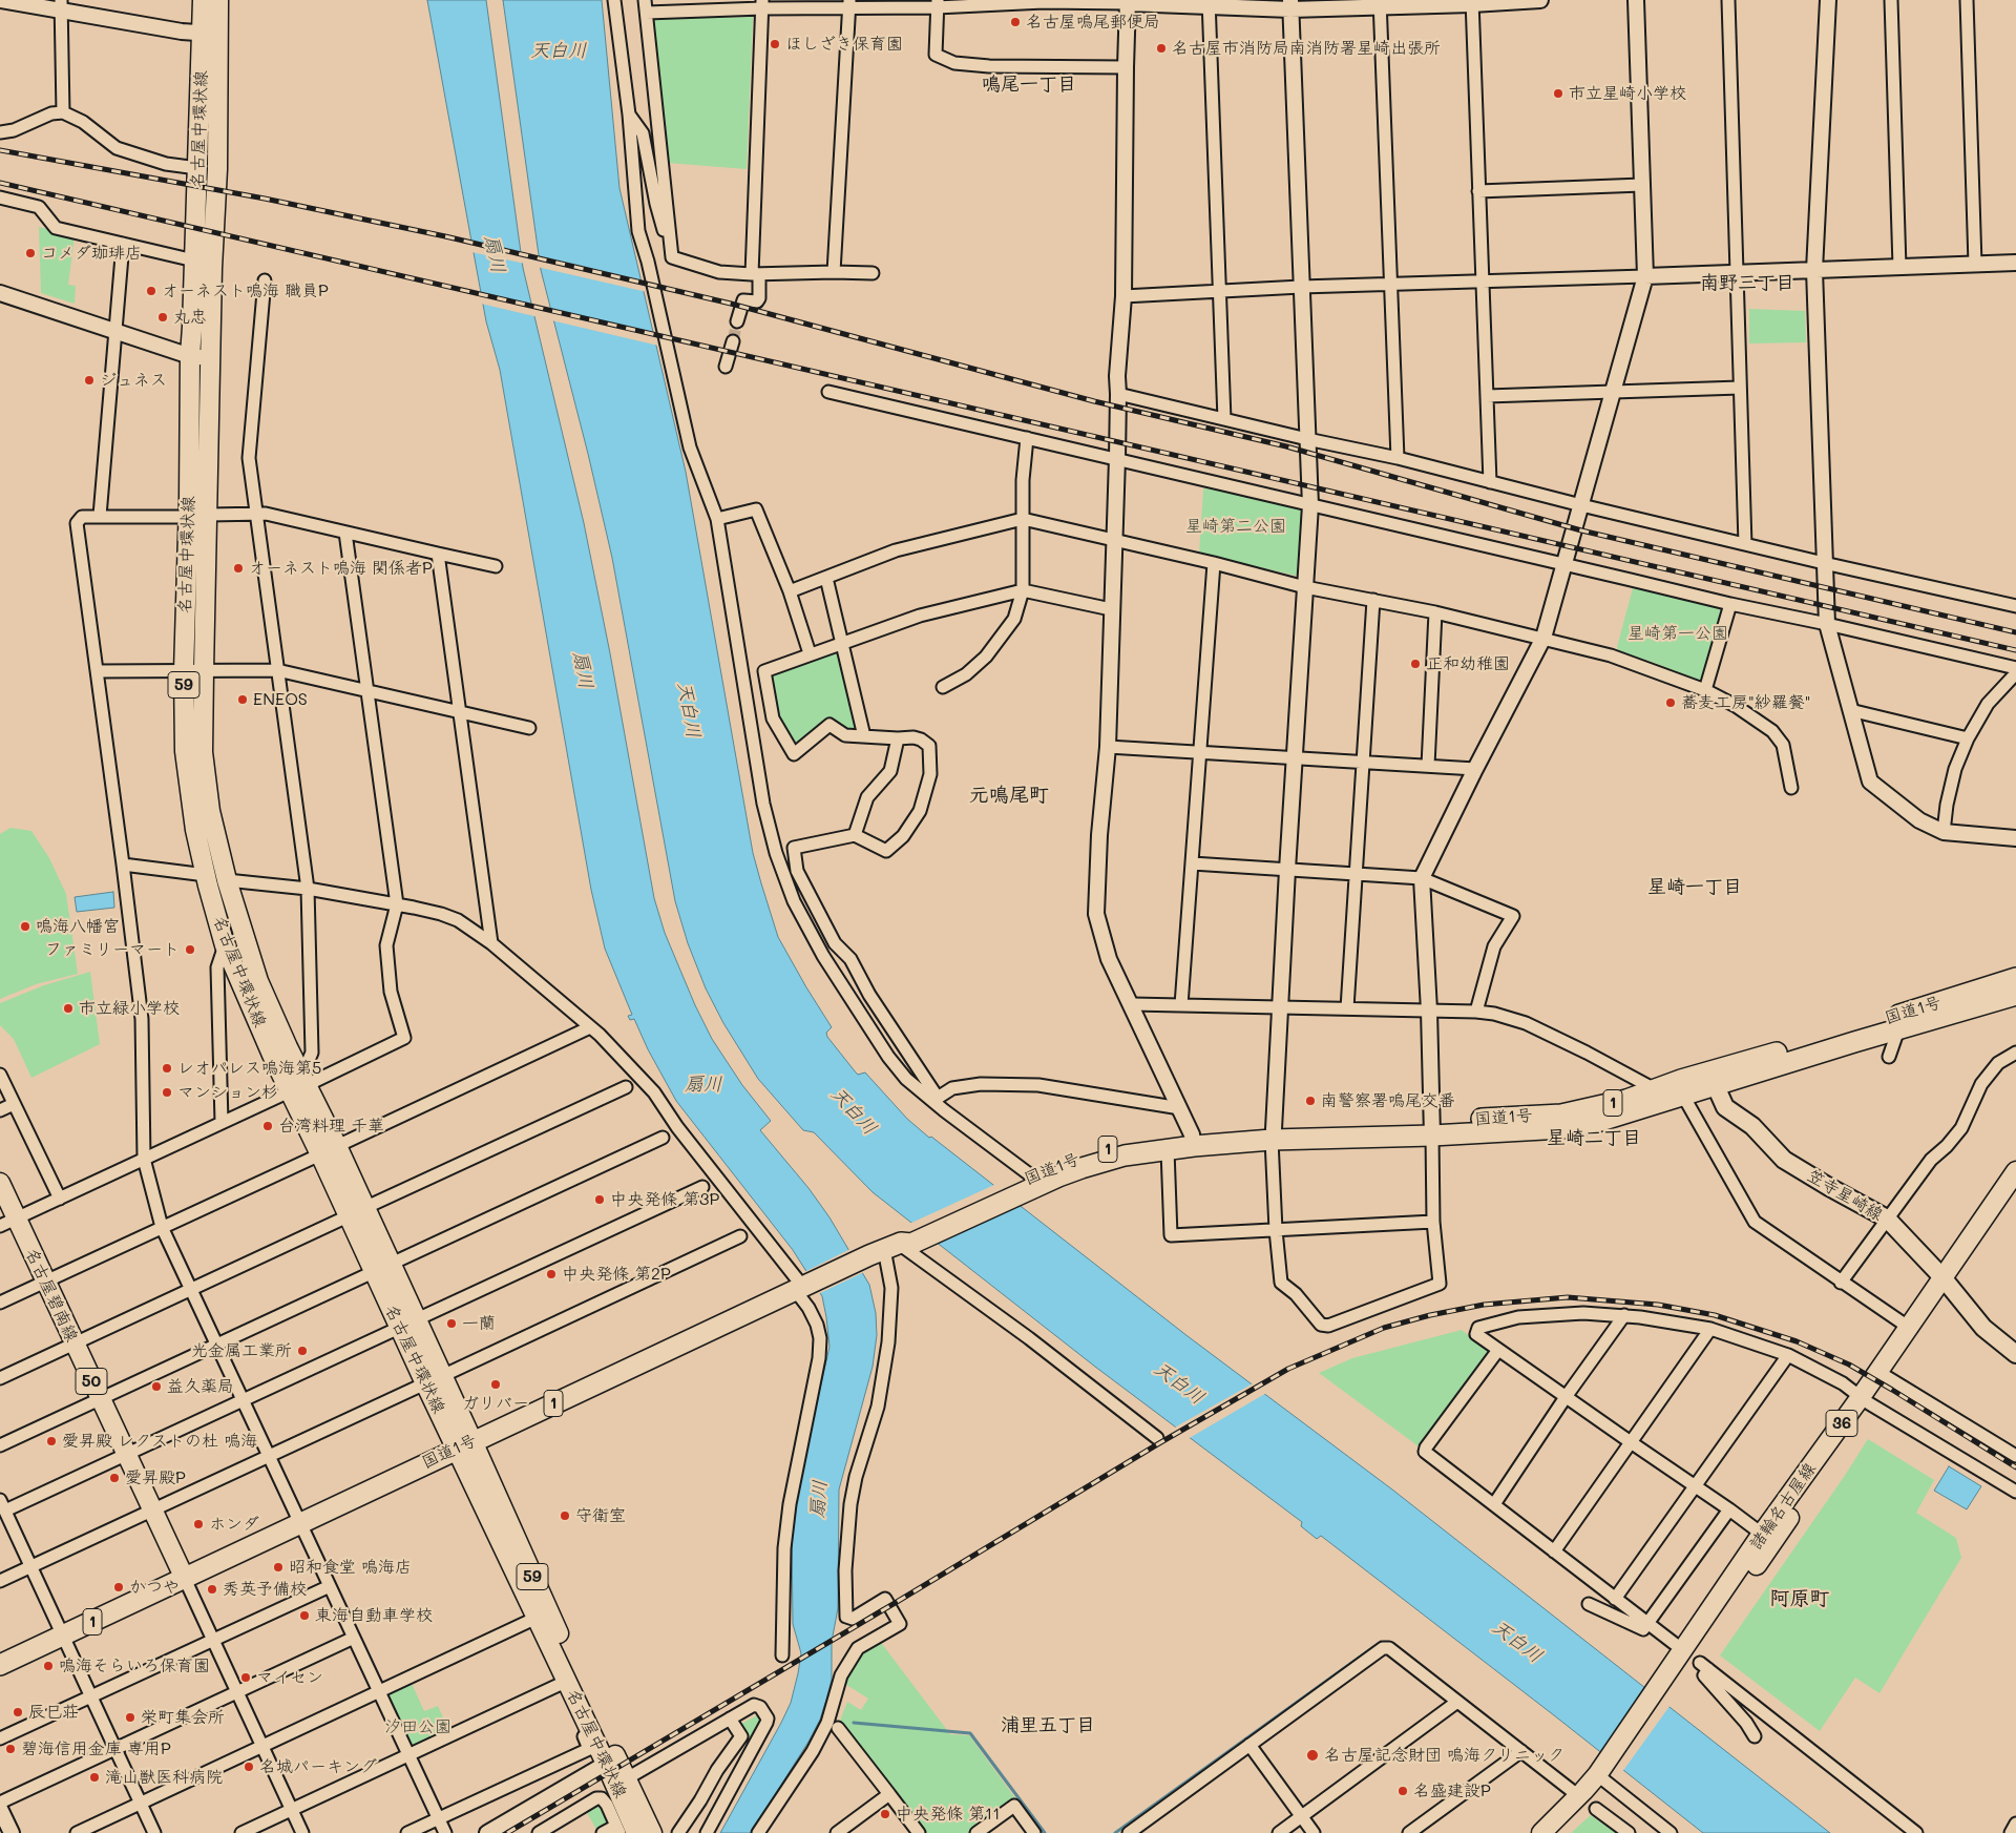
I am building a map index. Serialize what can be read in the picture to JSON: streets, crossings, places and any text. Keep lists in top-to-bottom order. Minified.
{"streets":{"highway":["国道1号","1"],"main road":["名古屋中環状線","59","笠寺星崎線","名古屋碧南線","50","36","諸輪名古屋線"]},"crossings":[["名古屋中環状線","国道1号"],["国道1号","笠寺星崎線"],["国道1号","名古屋碧南線"],["笠寺星崎線","諸輪名古屋線"]],"districts":["鳴尾一丁目","南野三丁目","元鳴尾町","星崎一丁目","星崎二丁目","阿原町","浦里五丁目"],"water":["天白川","扇川"],"parks":["星崎第二公園","星崎第一公園","汐田公園"],"places":["名古屋鳴尾郵便局","ほしざき保育園","名古屋市消防局南消防署星崎出張所","市立星崎小学校","コメダ珈琲店","オーネスト鳴海 職員P","丸忠","ジュネス","オーネスト鳴海 関係者P","正和幼稚園","ENEOS","蕎麦工房\"紗羅餐\"","鳴海八幡宮","ファミリーマート","市立緑小学校","レオパレス鳴海第5","マンション杉","南警察署鳴尾交番","台湾料理 千華","中央発條 第3P","中央発條 第2P","一蘭","光金属工業所","ガリバー","益久薬局","愛昇殿 レクストの杜 鳴海","愛昇殿P","守衛室","ホンダ","昭和食堂 鳴海店","かつや","秀英予備校","東海自動車学校","鳴海そらいろ保育園","マイセン","辰巳荘","栄町集会所","碧海信用金庫 専用P","名古屋記念財団 鳴海クリニック","名城パーキング","滝山獣医科病院","名盛建設P","中央発條 第11"]}
